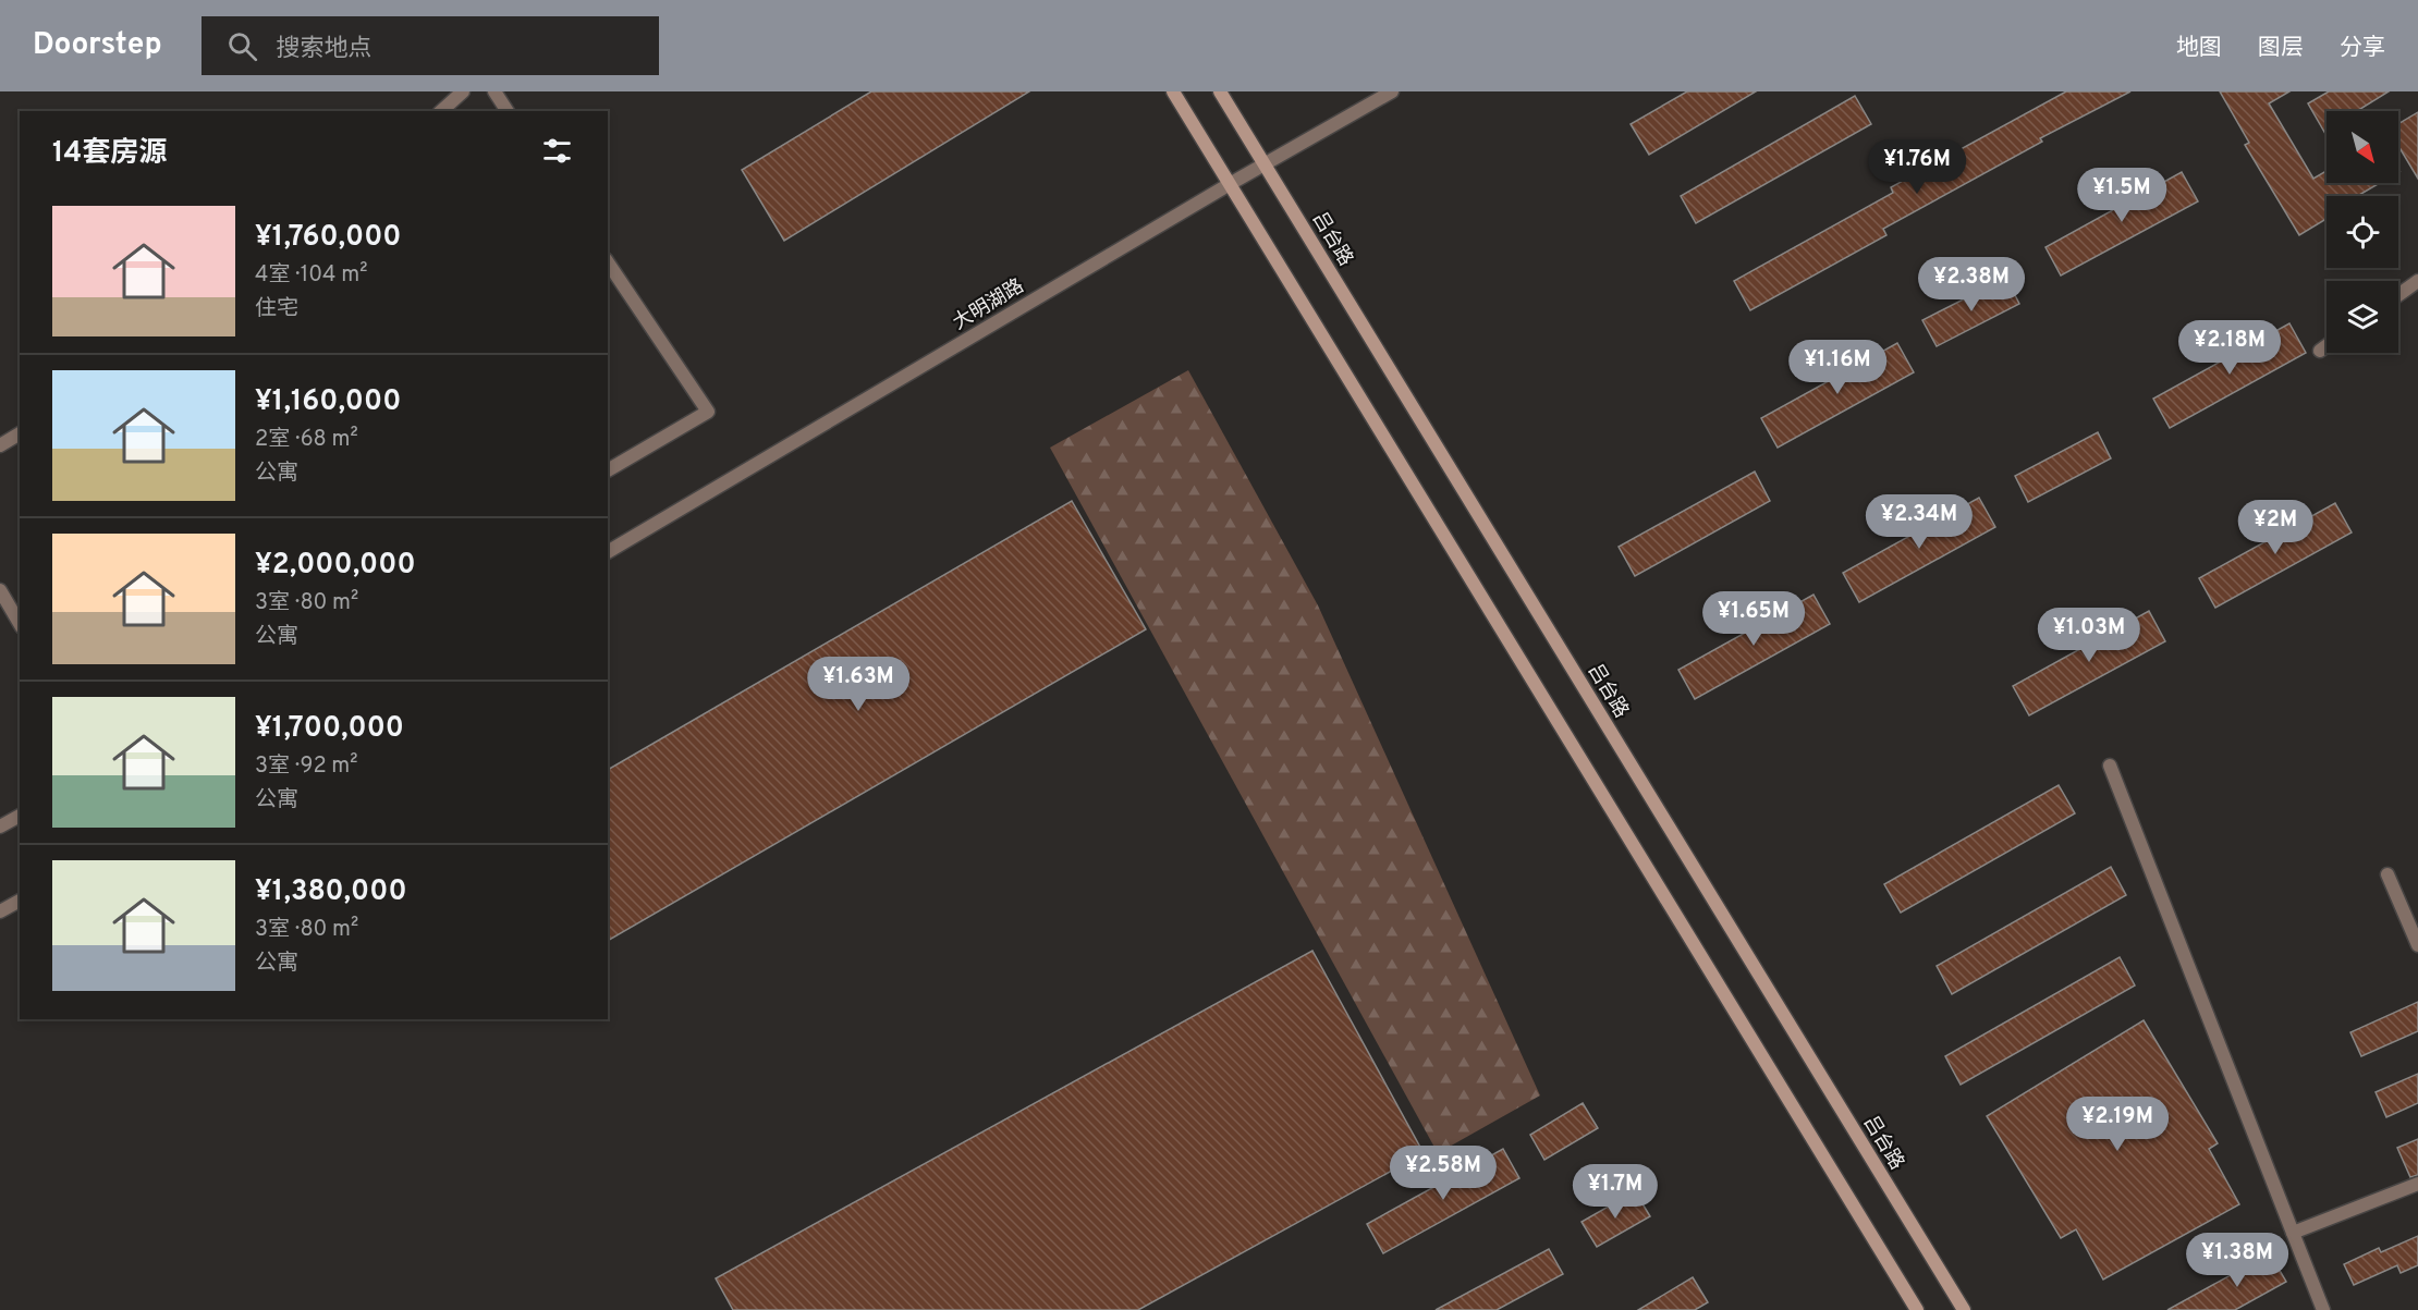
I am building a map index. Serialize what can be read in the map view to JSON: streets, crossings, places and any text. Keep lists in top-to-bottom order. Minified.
{"streets":{"main road":["吕台路"],"street":["大明湖路"]},"crossings":[["吕台路","大明湖路"]],"north":"bottom right","page":{"header":"Doorstep","search":"搜索地点","nav":["地图","图层","分享"],"heading":"14套房源","price":["¥1.76M","¥1.5M","¥2.38M","¥2.18M","¥1.16M","¥2.34M","¥2M","¥1.65M","¥1.03M","¥1.63M","¥2.19M","¥2.58M","¥1.7M","¥1.38M"],"list":[{"name":"¥1,760,000","note":"4室 · 104 m² · 住宅"},{"name":"¥1,160,000","note":"2室 · 68 m² · 公寓"},{"name":"¥2,000,000","note":"3室 · 80 m² · 公寓"},{"name":"¥1,700,000","note":"3室 · 92 m² · 公寓"},{"name":"¥1,380,000","note":"3室 · 80 m² · 公寓"}]}}
